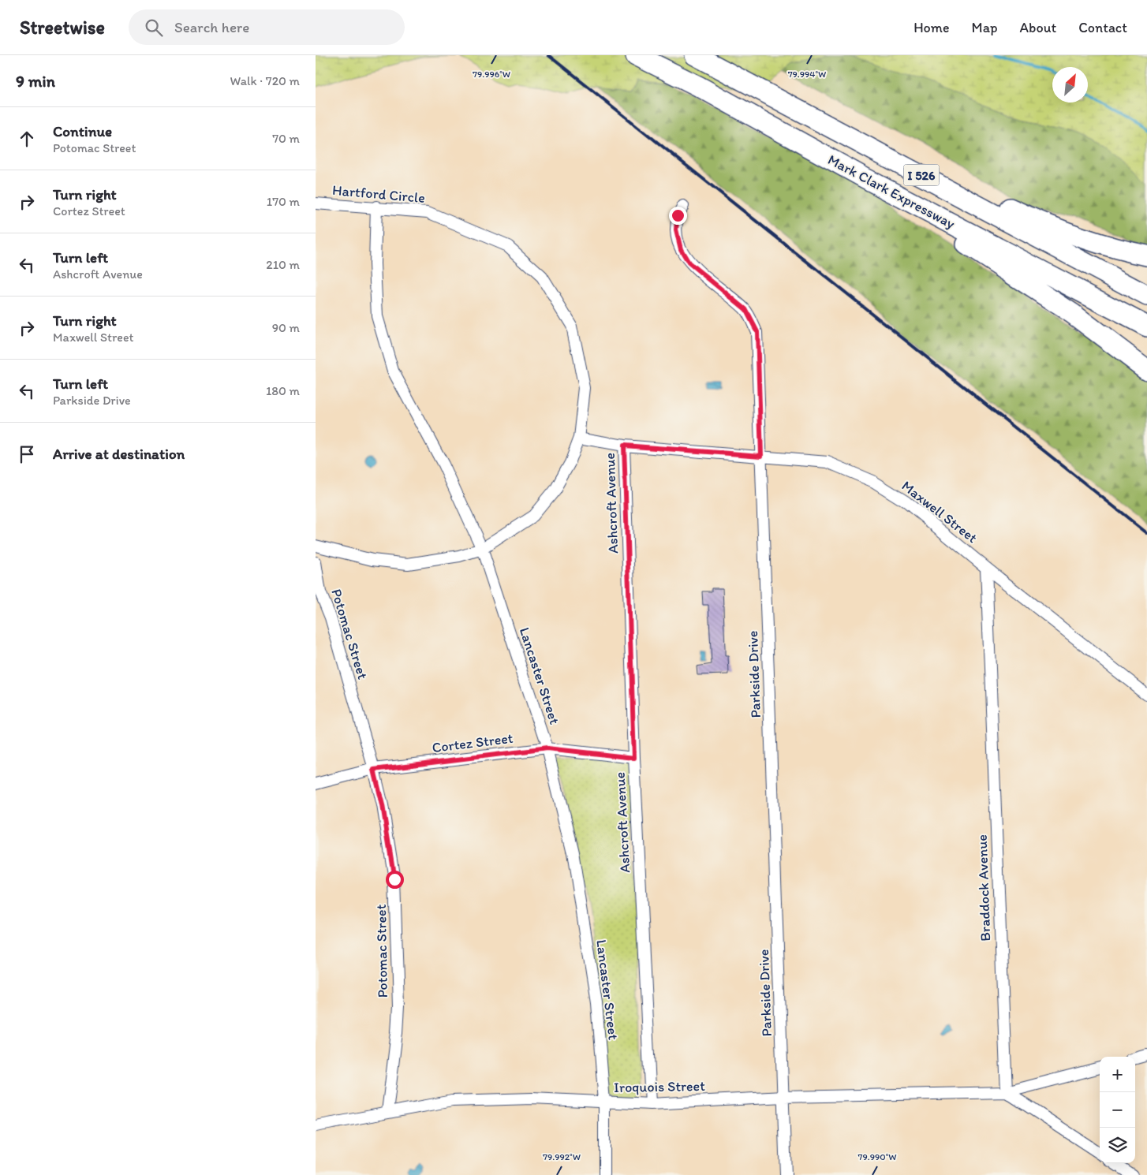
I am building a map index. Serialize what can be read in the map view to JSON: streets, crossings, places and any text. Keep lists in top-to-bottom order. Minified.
{"streets":{"highway":["I 526","Mark Clark Expressway"],"street":["Hartford Circle","Ashcroft Avenue","Maxwell Street","Potomac Street","Parkside Drive","Lancaster Street","Cortez Street","Braddock Avenue","Iroquois Street"]},"crossings":[["Hartford Circle","Maxwell Street"],["Hartford Circle","Lancaster Street"],["Ashcroft Avenue","Maxwell Street"],["Ashcroft Avenue","Cortez Street"],["Ashcroft Avenue","Iroquois Street"],["Maxwell Street","Parkside Drive"],["Maxwell Street","Braddock Avenue"],["Potomac Street","Cortez Street"],["Potomac Street","Iroquois Street"],["Parkside Drive","Iroquois Street"],["Lancaster Street","Cortez Street"],["Lancaster Street","Iroquois Street"],["Braddock Avenue","Iroquois Street"]],"north":"top right","page":{"header":"Streetwise","search":"Search here","nav":["Home","Map","About","Contact"],"heading":["9 min","Walk · 720 m"],"list":[["Continue","Potomac Street","70 m"],["Turn right","Cortez Street","170 m"],["Turn left","Ashcroft Avenue","210 m"],["Turn right","Maxwell Street","90 m"],["Turn left","Parkside Drive","180 m"],"Arrive at destination"],"map_buttons":["+","−"]},"coordinates":["79.996°W","79.994°W","79.992°W","79.990°W"]}
